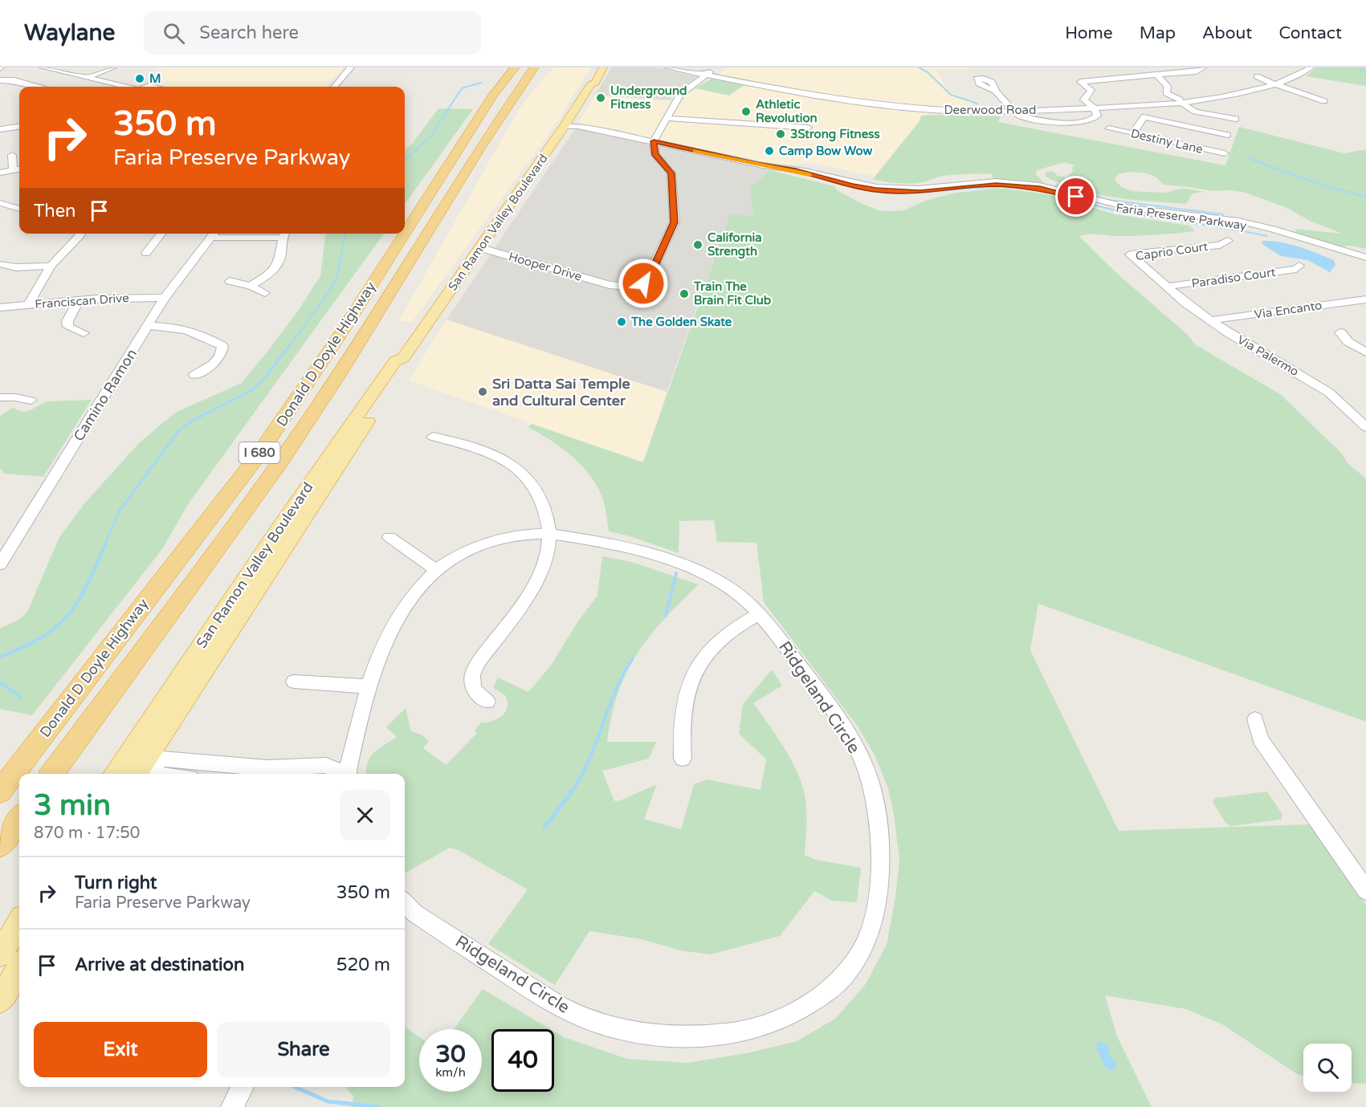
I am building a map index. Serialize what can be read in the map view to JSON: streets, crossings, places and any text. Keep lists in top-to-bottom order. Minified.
{"streets":{"highway":["Donald D Doyle Highway","I 680"],"main road":["San Ramon Valley Boulevard"],"street":["Deerwood Road","Destiny Lane","Faria Preserve Parkway","Caprio Court","Hooper Drive","Paradiso Court","Franciscan Drive","Via Encanto","Via Palermo","Camino Ramon","Ridgeland Circle"]},"crossings":[["Faria Preserve Parkway","San Ramon Valley Boulevard"],["Faria Preserve Parkway","Hooper Drive"],["San Ramon Valley Boulevard","Hooper Drive"],["Caprio Court","Paradiso Court"],["Caprio Court","Via Palermo"],["Paradiso Court","Via Palermo"],["Franciscan Drive","Camino Ramon"],["Via Encanto","Via Palermo"]],"places":["M","Underground Fitness","Athletic Revolution","3Strong Fitness","Camp Bow Wow","California Strength","Train The Brain Fit Club","The Golden Skate","Sri Datta Sai Temple and Cultural Center"],"page":{"header":"Waylane","search":"Search here","nav":["Home","Map","About","Contact"],"turn":["350 m","Faria Preserve Parkway"],"then":"Then","heading":["3 min","870 m · 17:50"],"list":[{"name":"Turn right","note":"Faria Preserve Parkway","value":"350 m"},{"name":"Arrive at destination","value":"520 m"}],"buttons":["Exit","Share"],"speed":"30 km/h","limit":"40"}}
